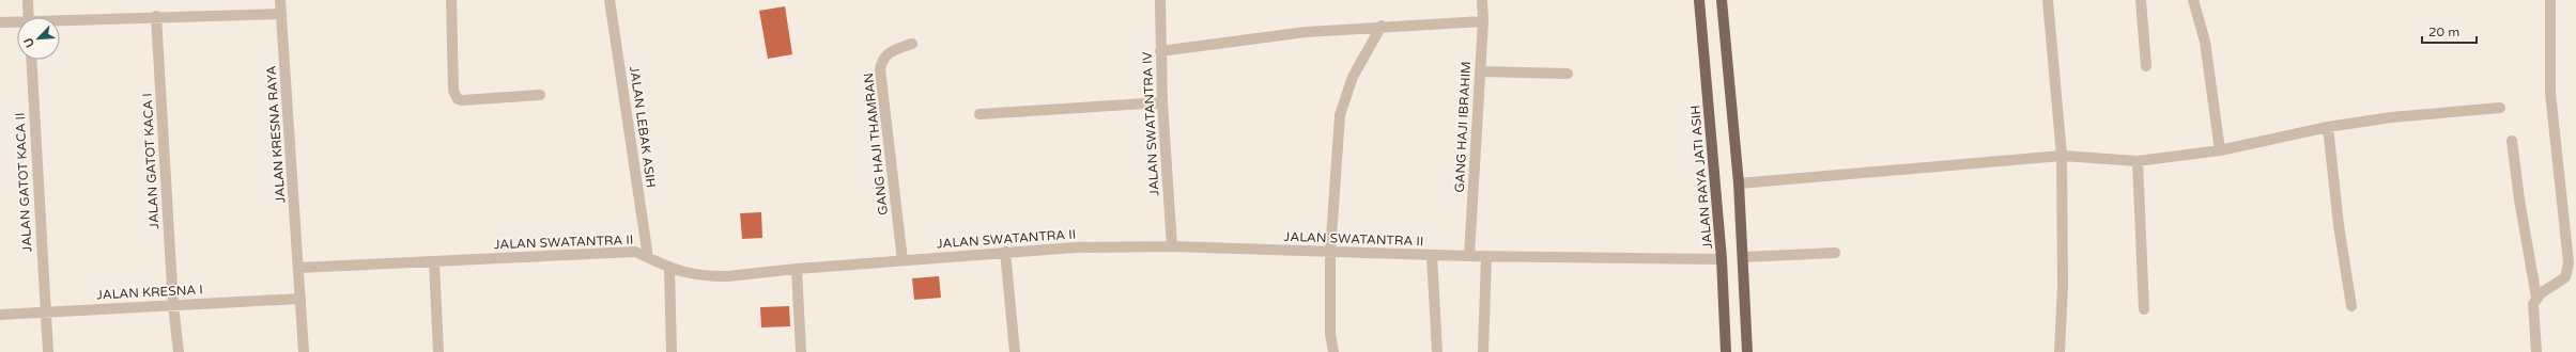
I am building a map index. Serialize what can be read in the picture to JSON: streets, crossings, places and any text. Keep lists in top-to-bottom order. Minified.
{"streets":{"main road":["JALAN RAYA JATI ASIH"],"street":["JALAN SWATANTRA IV","JALAN LEBAK ASIH","GANG HAJI IBRAHIM","JALAN KRESNA RAYA","GANG HAJI THAMRAN","JALAN GATOT KACA I","JALAN GATOT KACA II","JALAN SWATANTRA II","JALAN KRESNA I"]},"crossings":[["JALAN SWATANTRA IV","JALAN SWATANTRA II"],["JALAN LEBAK ASIH","JALAN SWATANTRA II"],["GANG HAJI IBRAHIM","JALAN SWATANTRA II"],["JALAN KRESNA RAYA","JALAN SWATANTRA II"],["JALAN KRESNA RAYA","JALAN KRESNA I"],["GANG HAJI THAMRAN","JALAN SWATANTRA II"],["JALAN GATOT KACA I","JALAN KRESNA I"],["JALAN RAYA JATI ASIH","JALAN SWATANTRA II"],["JALAN GATOT KACA II","JALAN KRESNA I"]],"scale_bar":"20 m","north":"bottom left"}
